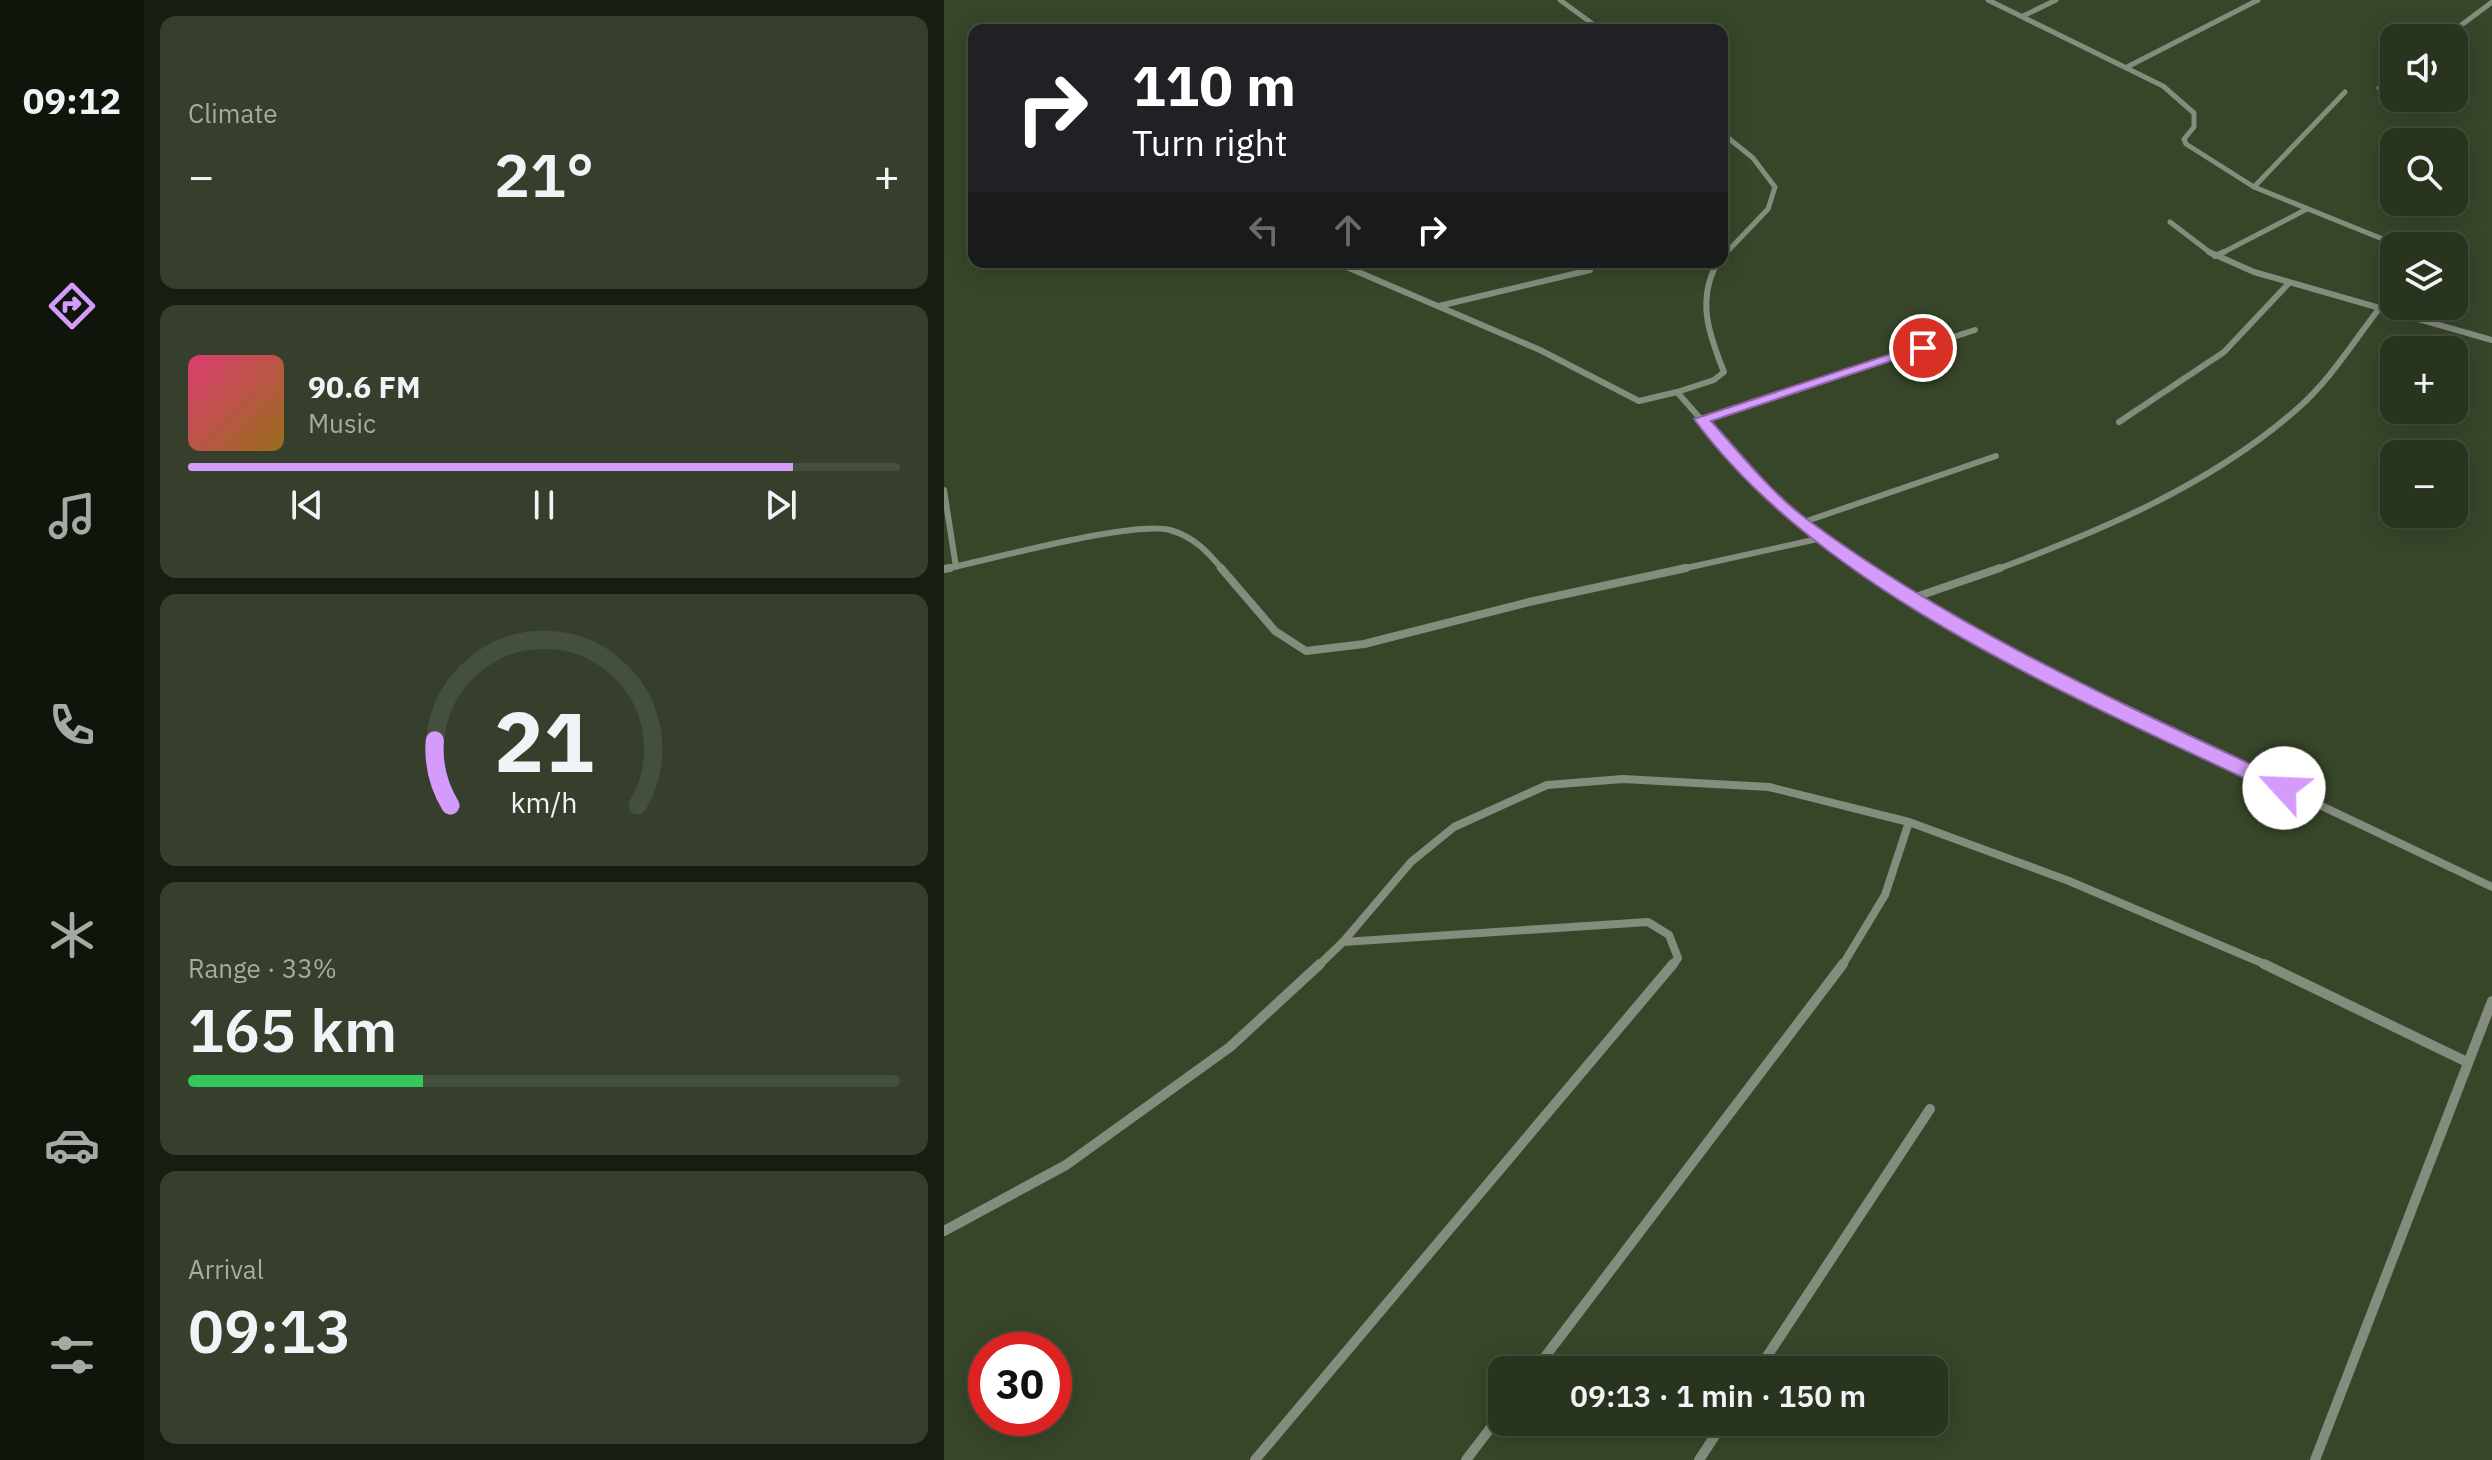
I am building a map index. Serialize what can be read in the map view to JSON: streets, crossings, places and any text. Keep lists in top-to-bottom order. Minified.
{"page":{"tabs":"09:12","tile":["Climate",["Range · 33%","165 km"],["Arrival","09:13"]],"map_buttons":["+","−"],"turn":["110 m","Turn right"],"heat":["−","21°","+"],"song":["90.6 FM","Music"],"limit":"30","trip":"09:13 · 1 min · 150 m","gauge":["21","km/h"]}}
